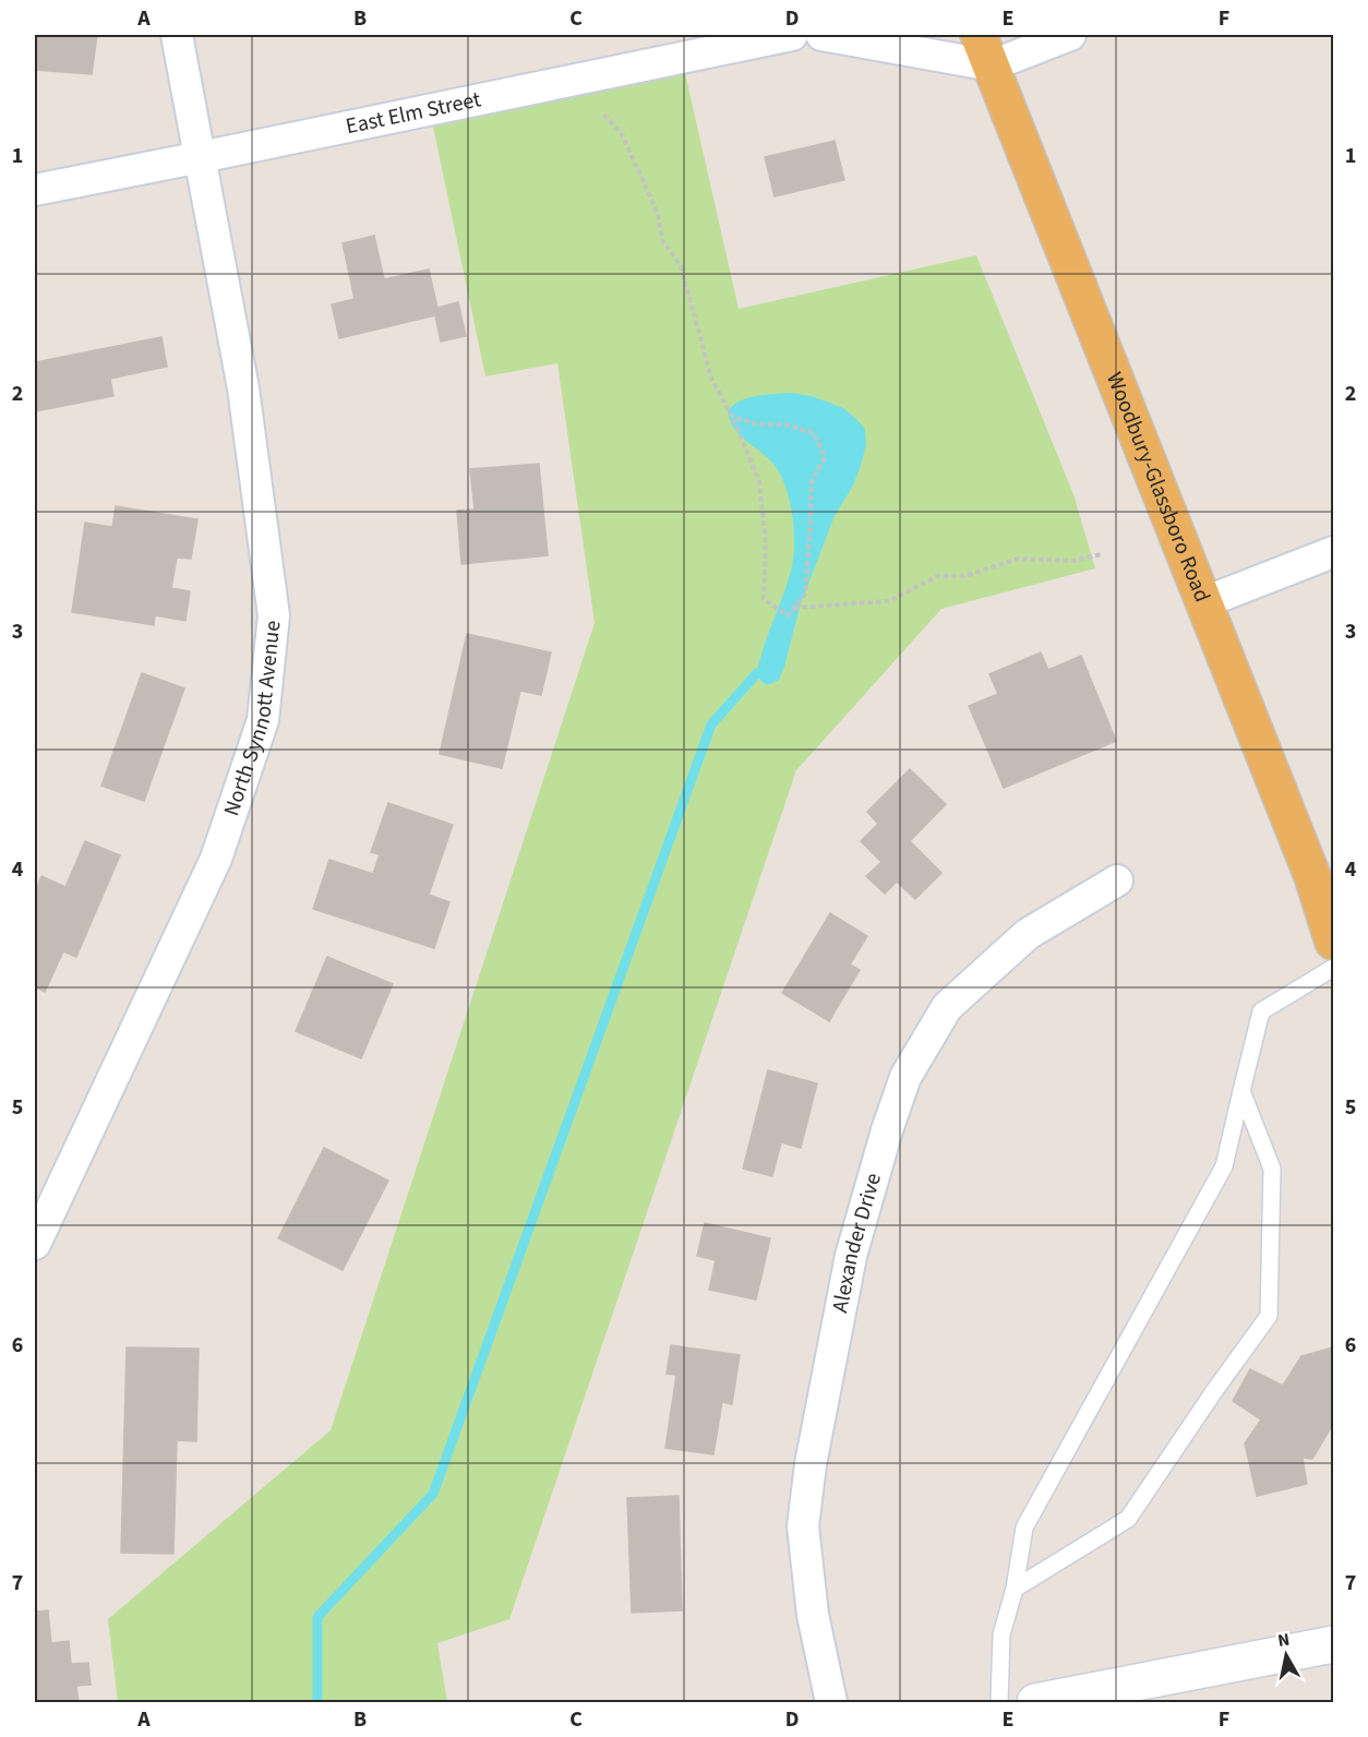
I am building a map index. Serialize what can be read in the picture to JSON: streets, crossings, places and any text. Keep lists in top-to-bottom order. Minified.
{"streets":{"main road":["Woodbury-Glassboro Road"],"street":["East Elm Street","North Synnott Avenue","Alexander Drive"]},"crossings":[["East Elm Street","North Synnott Avenue"]],"north":"top","grid":{"columns":["A","B","C","D","E","F"],"rows":["1","2","3","4","5","6","7"]}}
